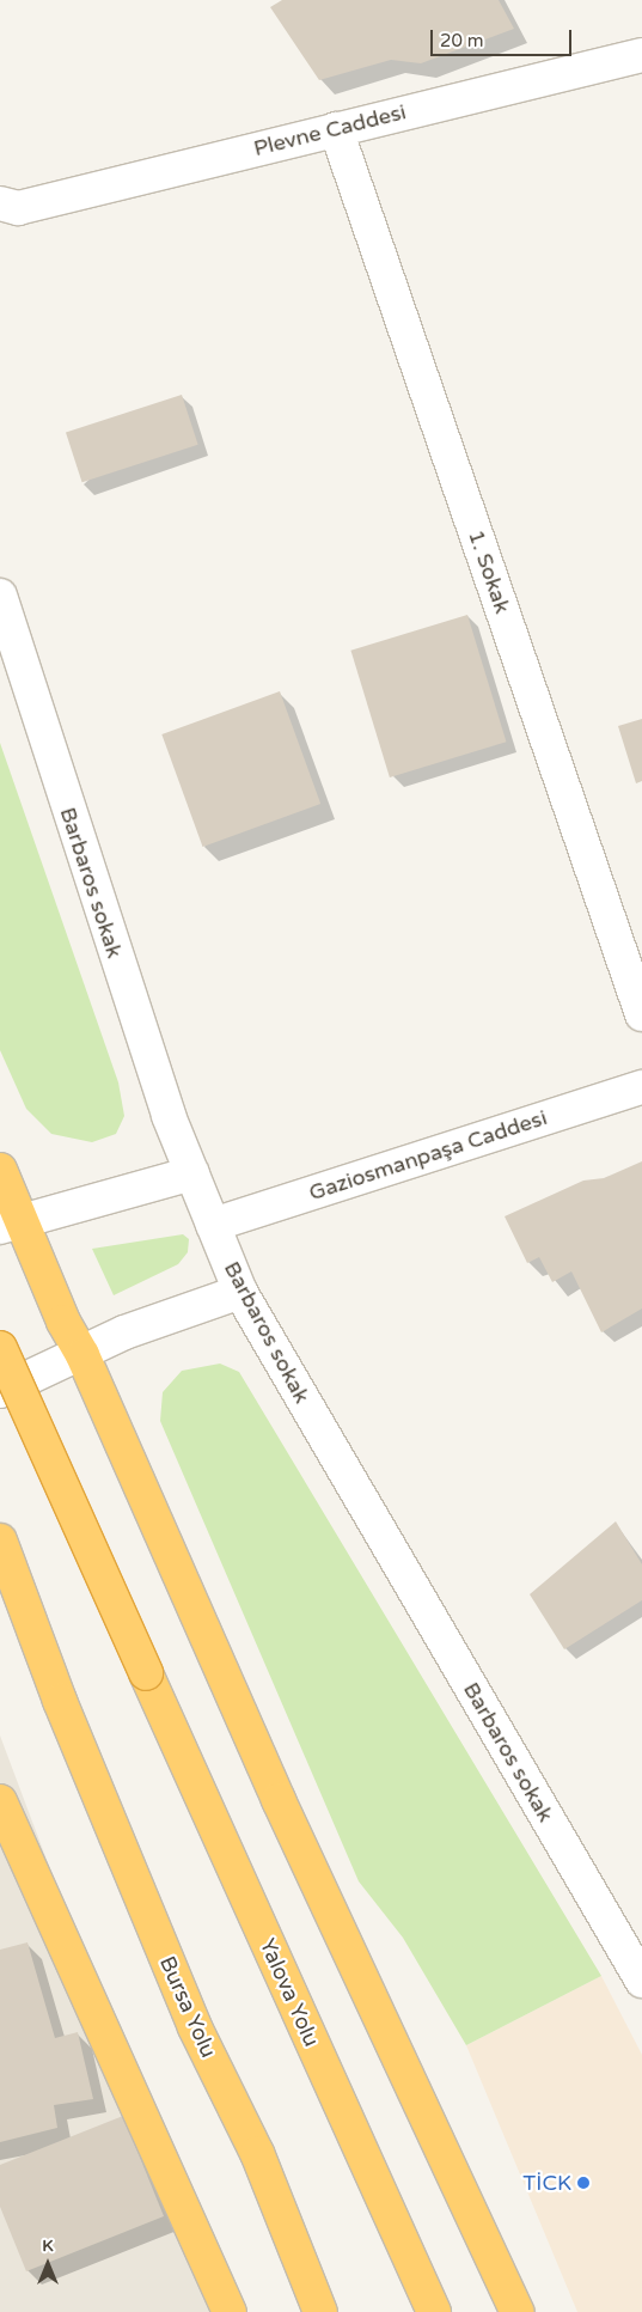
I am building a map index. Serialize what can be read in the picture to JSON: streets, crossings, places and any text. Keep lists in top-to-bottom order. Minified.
{"streets":{"highway":["Yalova Yolu","Bursa Yolu"],"street":["Plevne Caddesi","1. Sokak","Barbaros sokak","Gaziosmanpaşa Caddesi"]},"crossings":[["Plevne Caddesi","1. Sokak"],["Barbaros sokak","Gaziosmanpaşa Caddesi"]],"places":["TİCK"],"scale_bar":"20 m","north":"top"}
